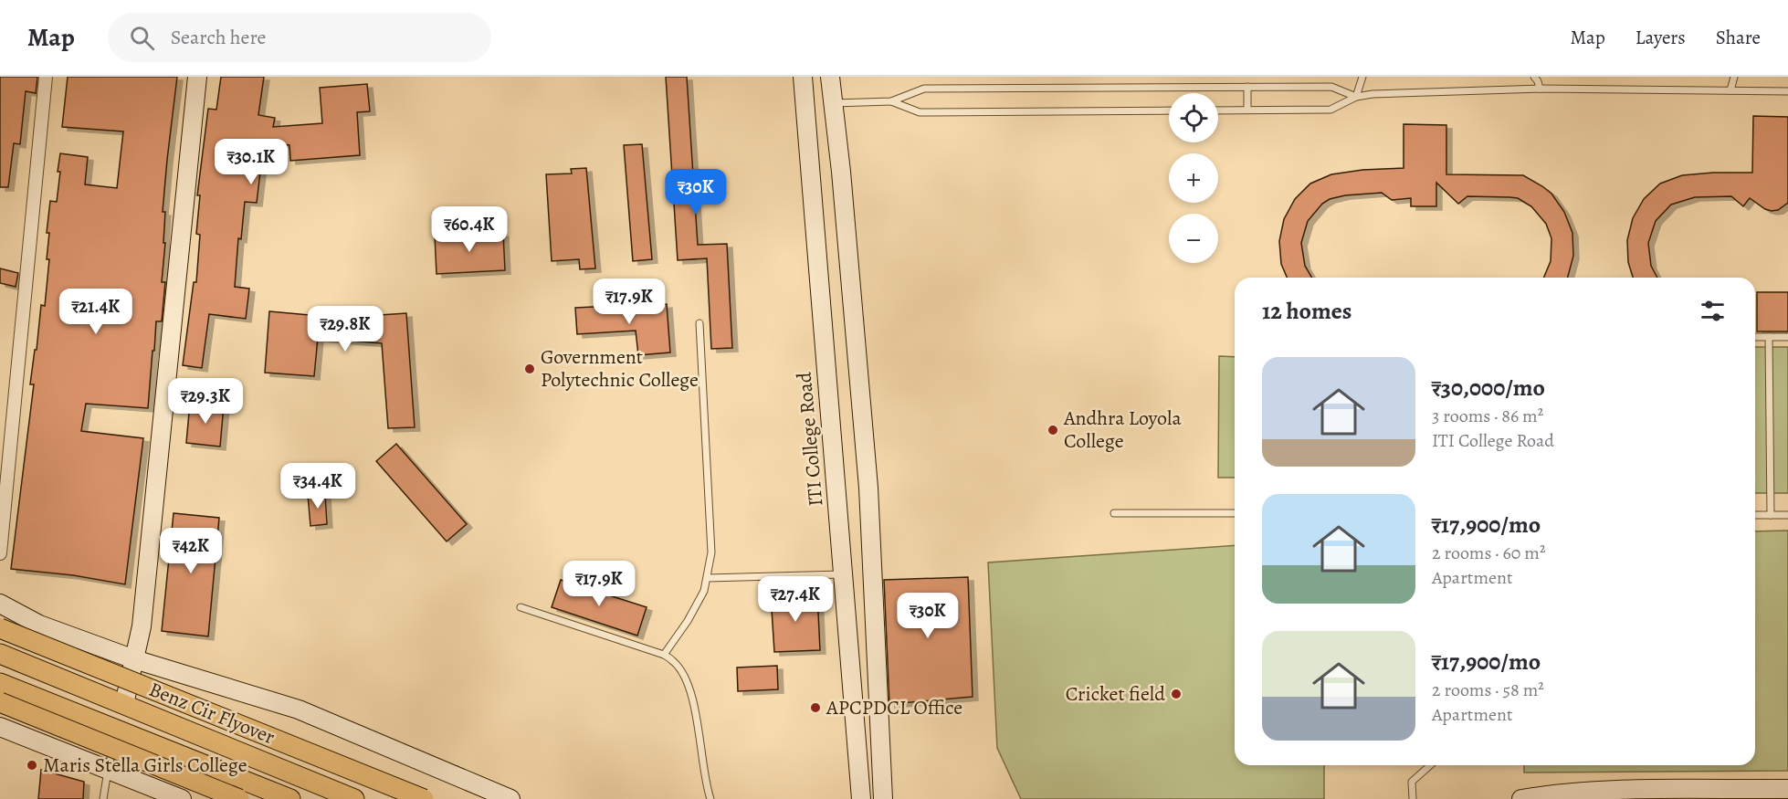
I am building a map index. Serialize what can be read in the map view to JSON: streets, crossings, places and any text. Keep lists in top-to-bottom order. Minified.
{"streets":{"main road":["Benz Cir Flyover"],"street":["ITI College Road"]},"places":["Government Polytechnic College","Andhra Loyola College","Cricket field","APCPDCL Office","Maris Stella Girls College"],"page":{"header":"Map","search":"Search here","nav":["Map","Layers","Share"],"map_buttons":["+","−"],"price":["₹30.1K","₹30K","₹60.4K","₹17.9K","₹21.4K","₹29.8K","₹29.3K","₹34.4K","₹42K","₹17.9K","₹27.4K","₹30K"],"heading":"12 homes","list":[{"name":"₹30,000/mo","note":"3 rooms · 86 m² · ITI College Road"},{"name":"₹17,900/mo","note":"2 rooms · 60 m² · Apartment"},{"name":"₹17,900/mo","note":"2 rooms · 58 m² · Apartment"}]}}
